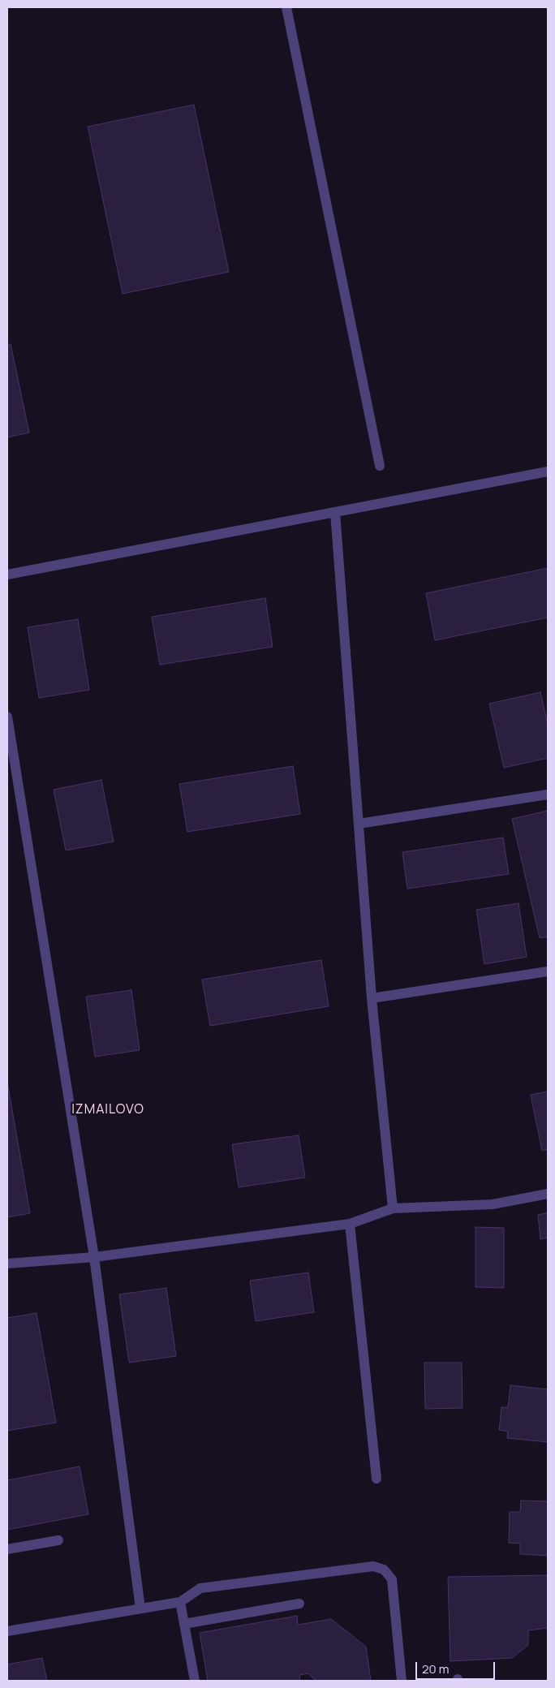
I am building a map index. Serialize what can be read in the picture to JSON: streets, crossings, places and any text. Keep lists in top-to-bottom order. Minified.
{"districts":["IZMAILOVO"],"scale_bar":"20 m"}
